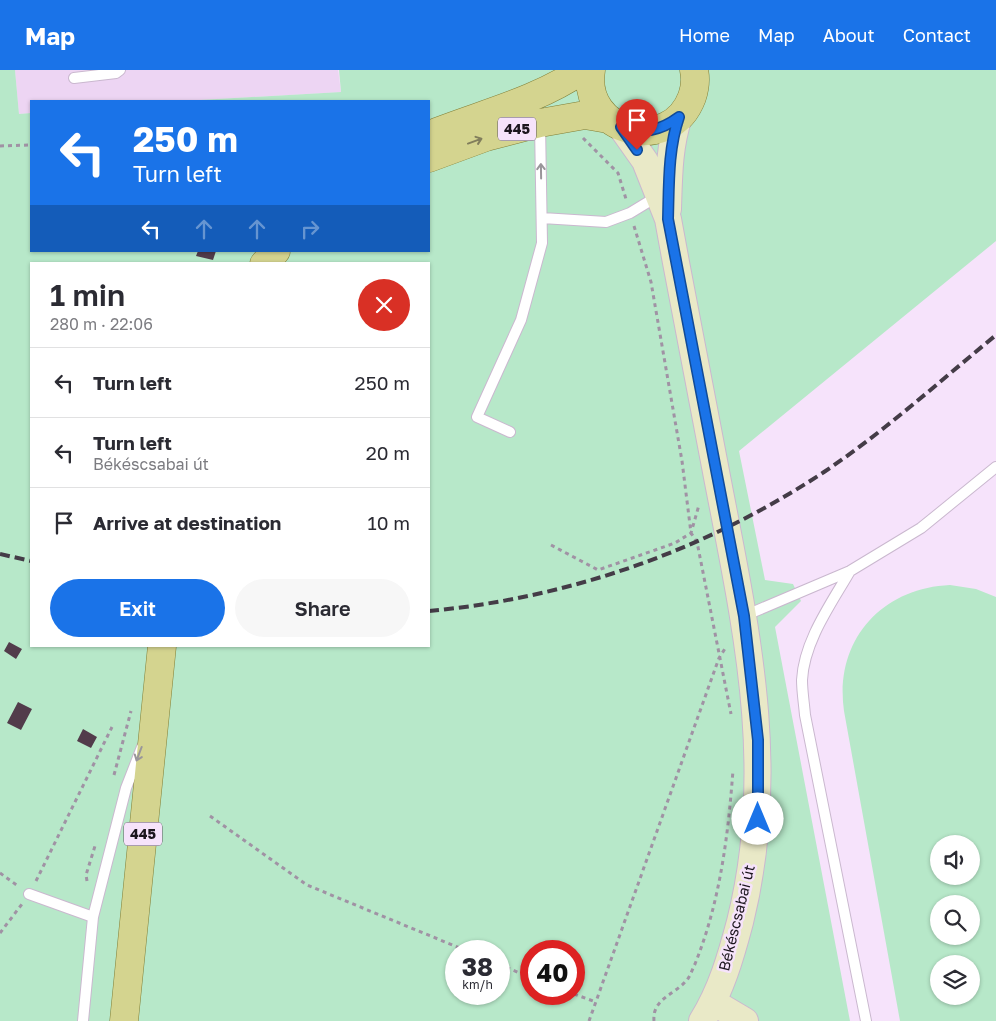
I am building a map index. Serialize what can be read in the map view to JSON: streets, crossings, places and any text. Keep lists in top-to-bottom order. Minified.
{"streets":{"main road":["445"],"street":["Békéscsabai út"]},"crossings":[["445","Békéscsabai út"]],"page":{"header":"Map","nav":["Home","Map","About","Contact"],"turn":["250 m","Turn left"],"heading":["1 min","280 m · 22:06"],"list":[{"name":"Turn left","value":"250 m"},{"name":"Turn left","note":"Békéscsabai út","value":"20 m"},{"name":"Arrive at destination","value":"10 m"}],"buttons":["Exit","Share"],"speed":"38 km/h","limit":"40"}}
